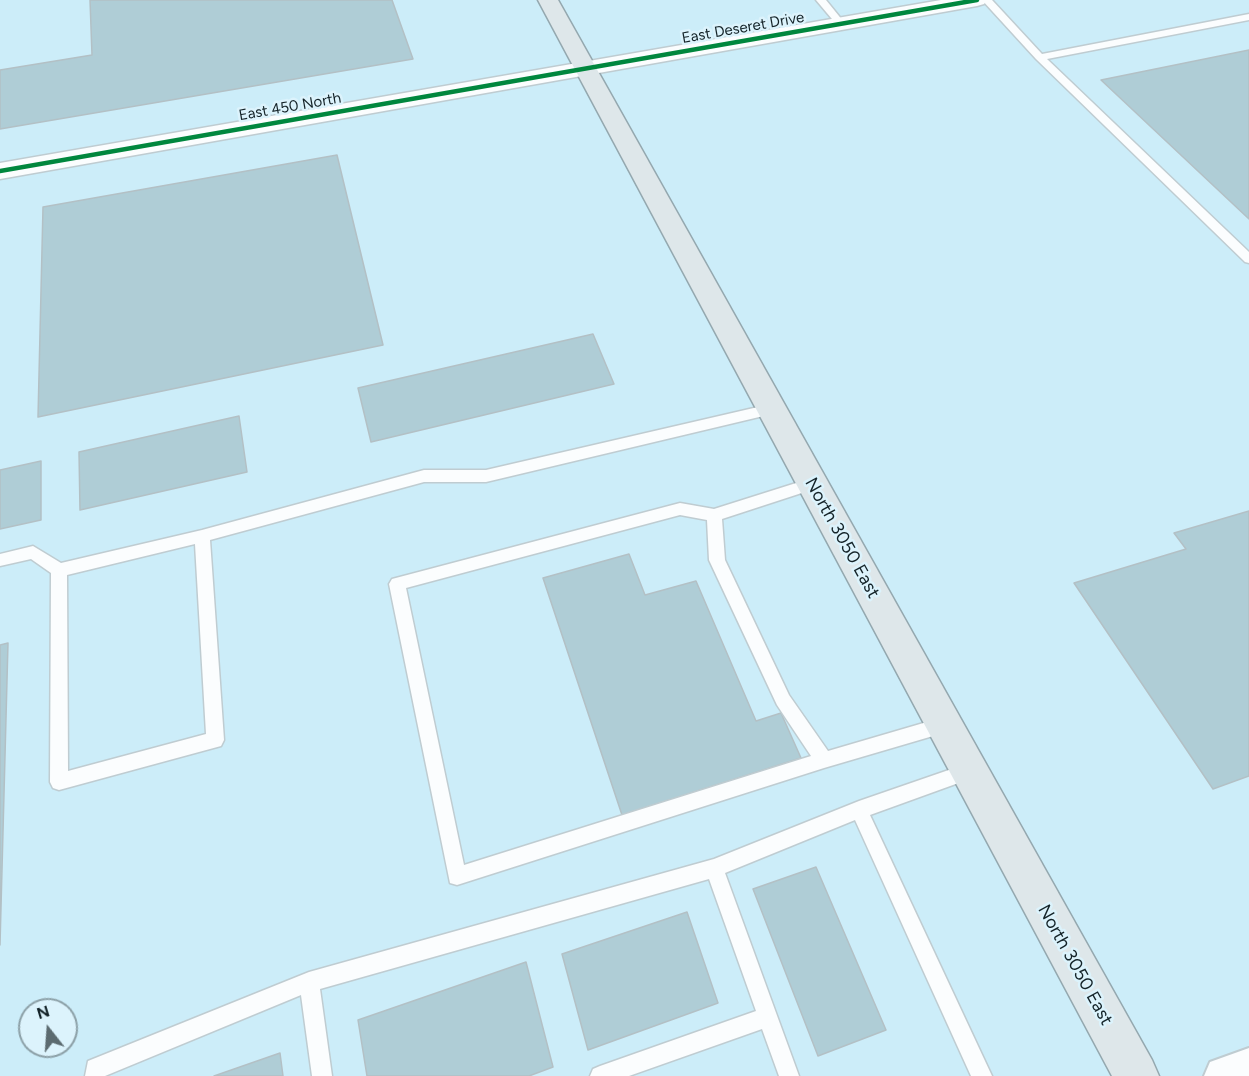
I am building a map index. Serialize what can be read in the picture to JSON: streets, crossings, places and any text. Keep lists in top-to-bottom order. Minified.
{"streets":{"main road":["North 3050 East"],"street":["East Deseret Drive","East 450 North"]},"crossings":[["East Deseret Drive","East 450 North"],["East Deseret Drive","North 3050 East"],["East 450 North","North 3050 East"]],"north":"top"}
